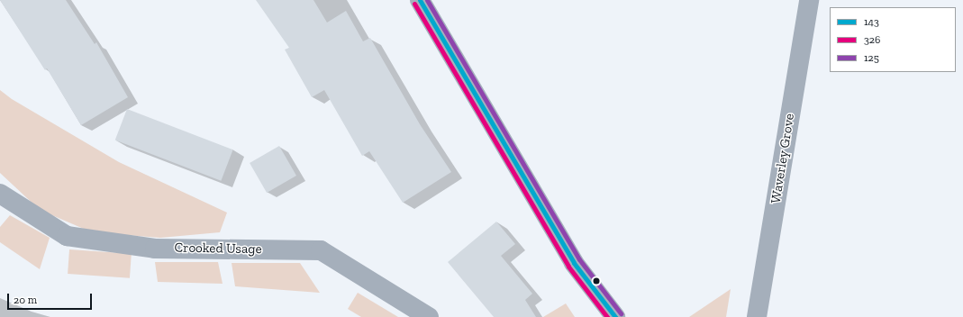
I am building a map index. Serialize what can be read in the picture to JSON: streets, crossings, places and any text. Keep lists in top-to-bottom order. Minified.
{"streets":{"street":["Waverley Grove","Crooked Usage"]},"lines":["transit line 143","transit line 125","transit line 326"],"legend":["143","326","125"],"scale_bar":"20 m"}
